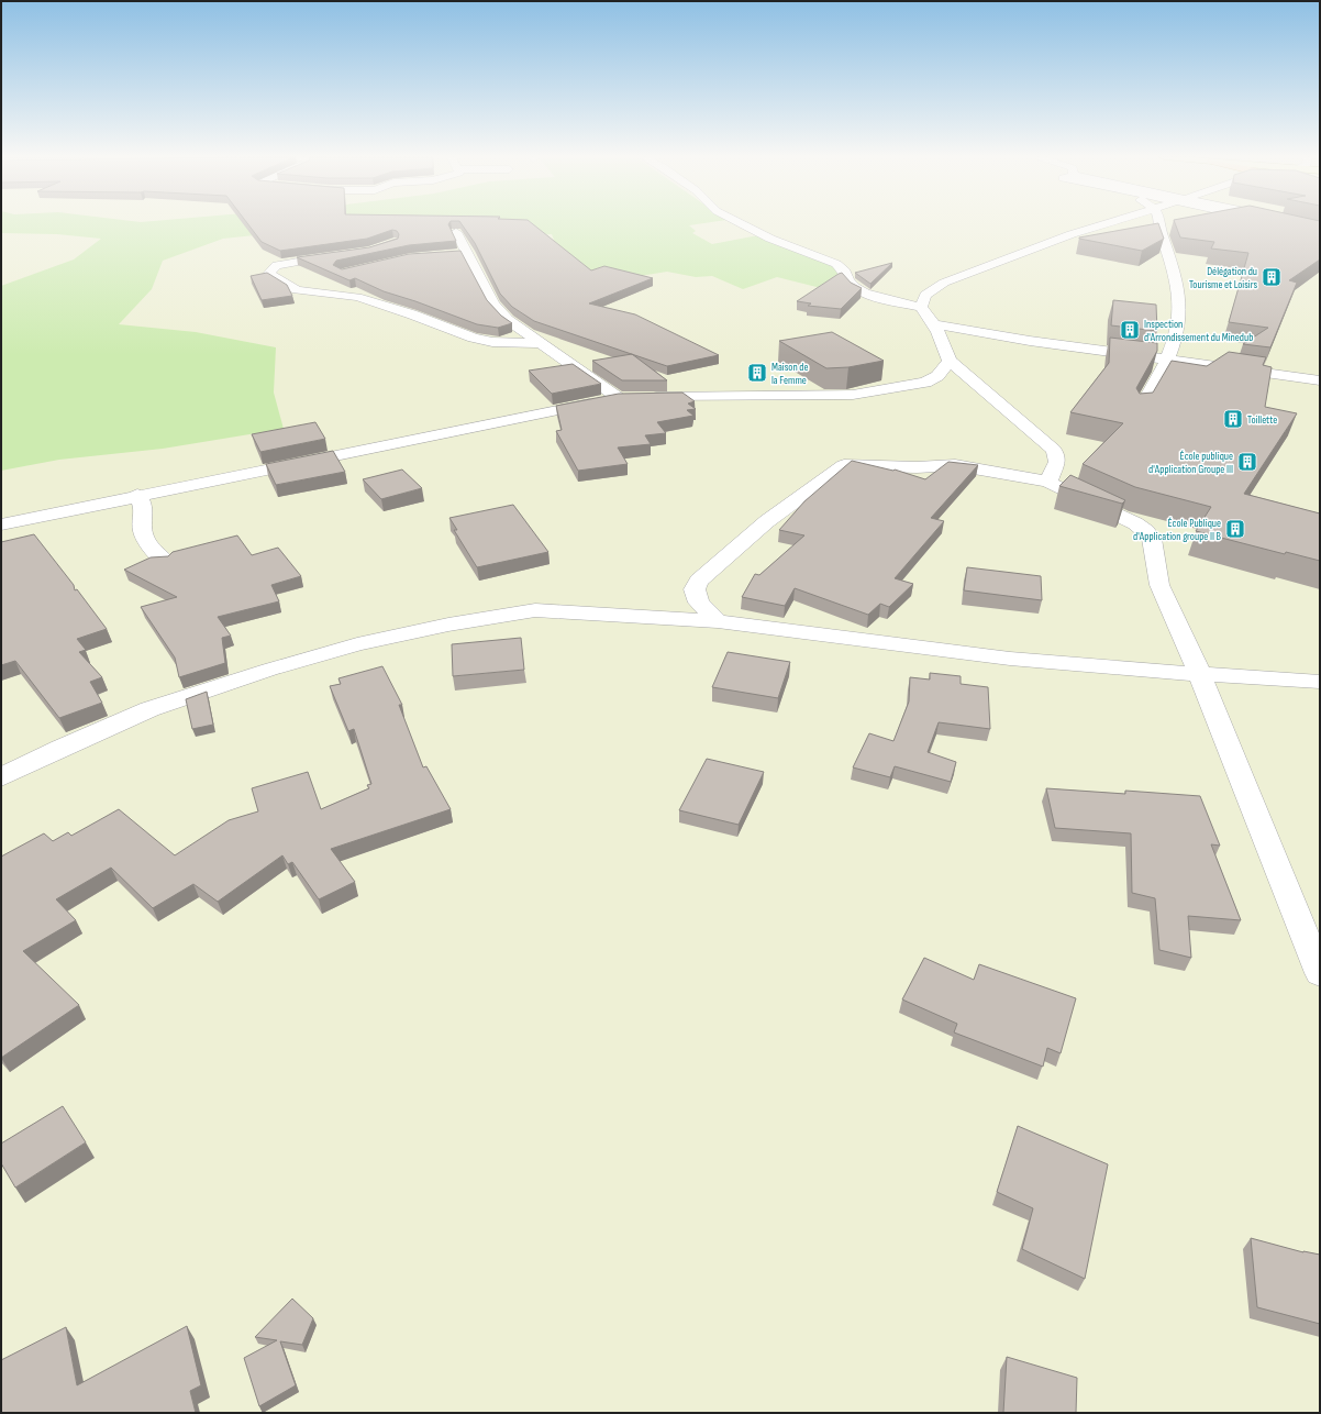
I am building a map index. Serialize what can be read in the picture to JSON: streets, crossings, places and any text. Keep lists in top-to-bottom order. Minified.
{"places":{"building":["Délégation du Tourisme et Loisirs","Inspection d'Arrondissement du Minedub","Maison de la Femme","Toillette","École publique d'Application Groupe III","École Publique d'Application groupe II B"]}}
